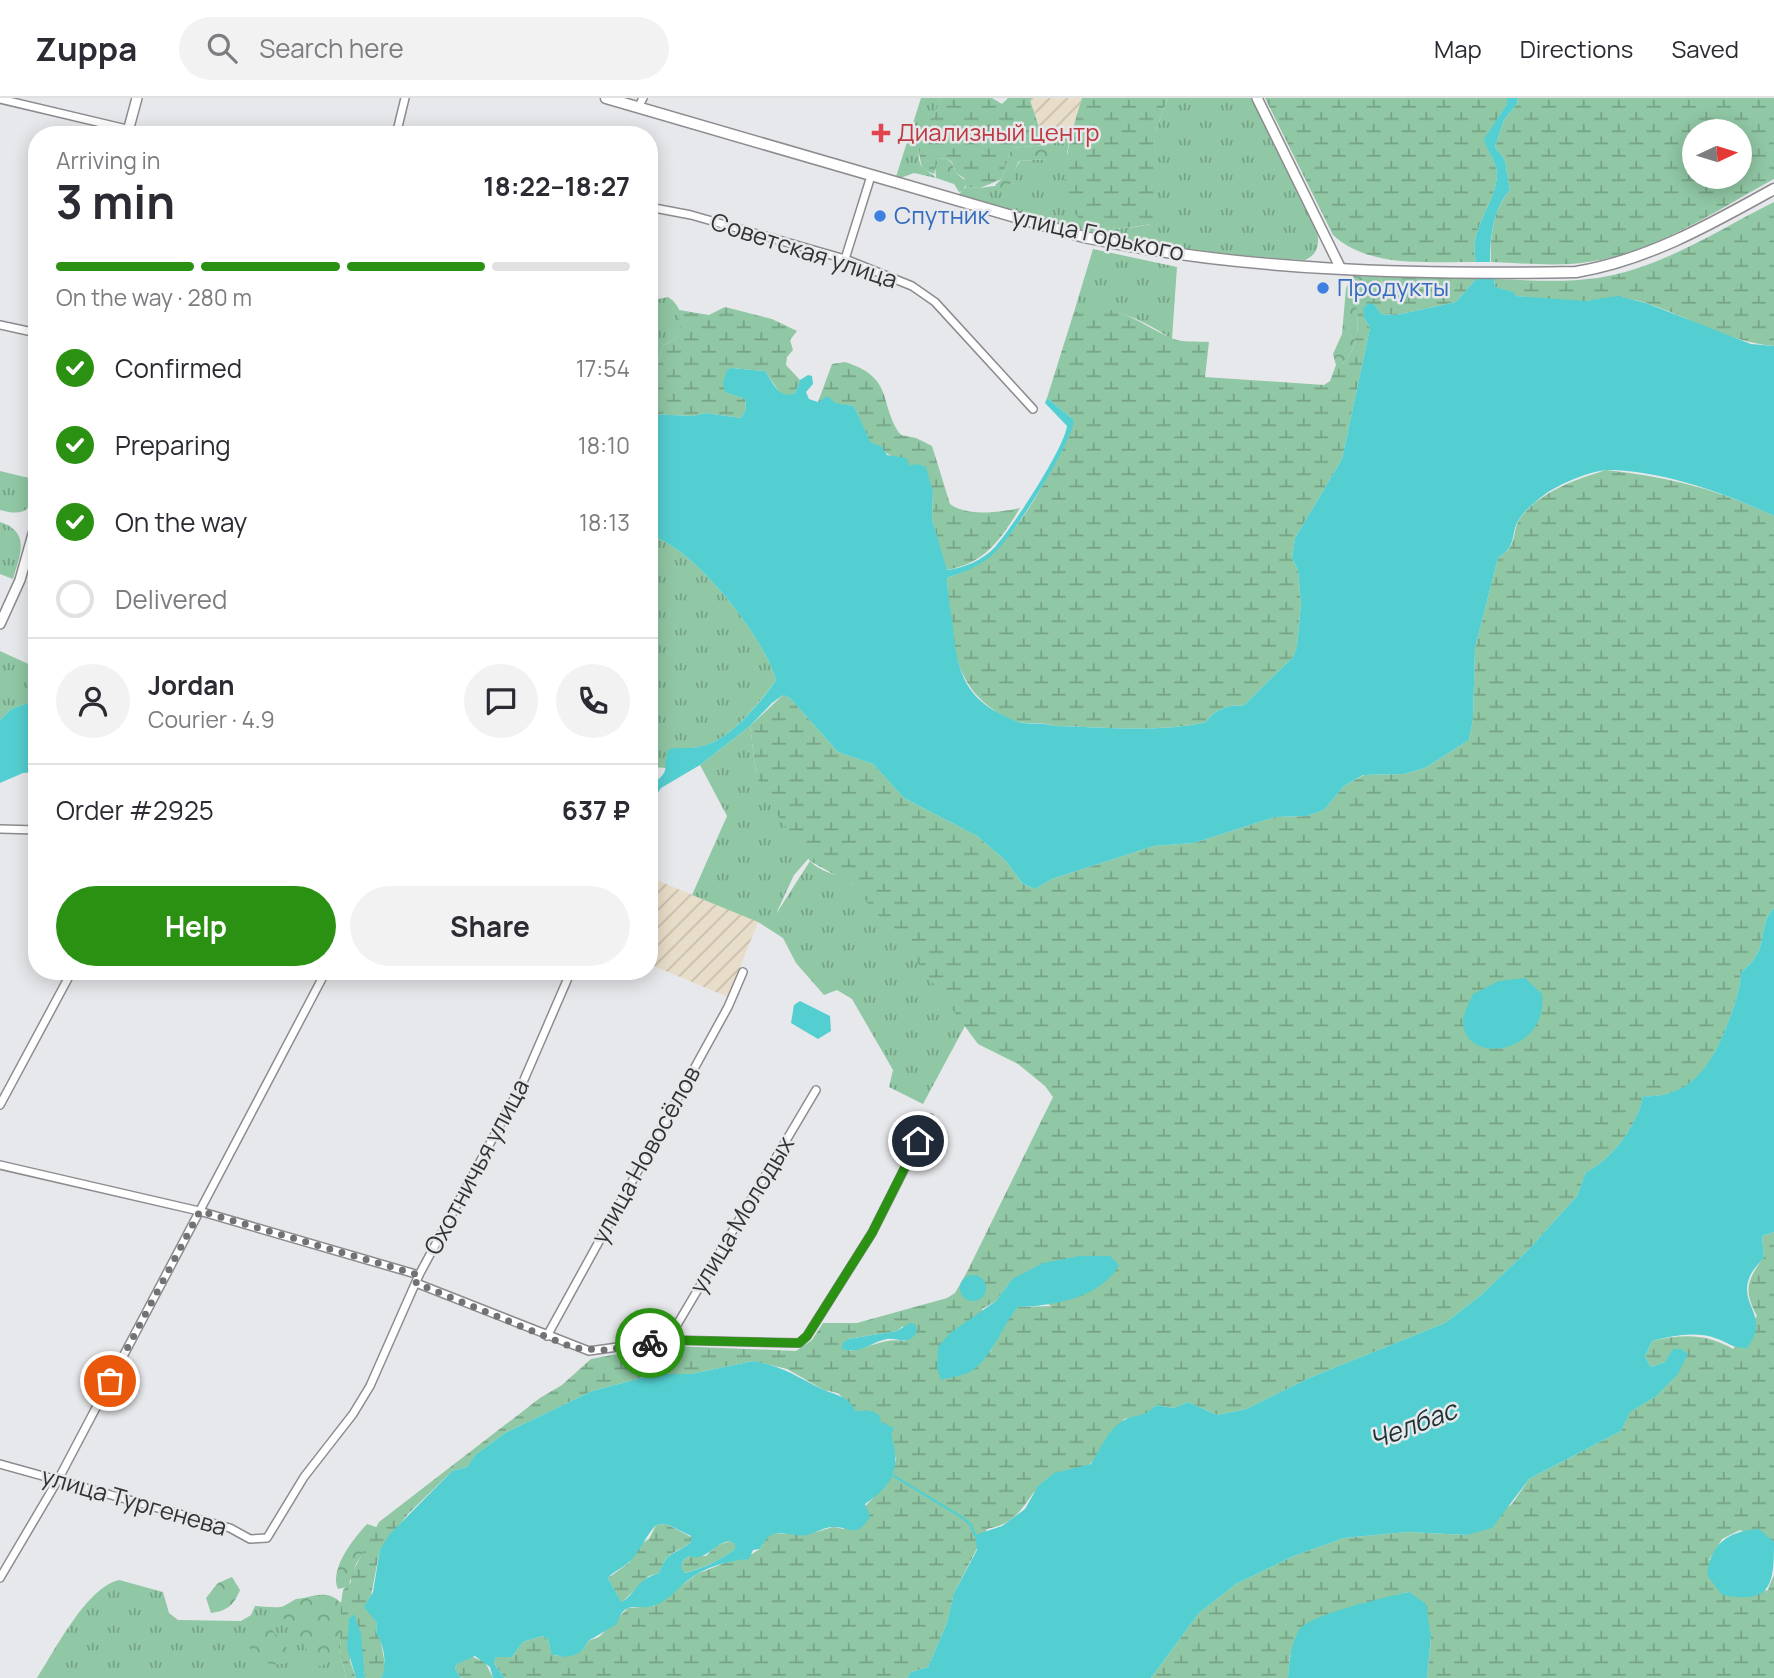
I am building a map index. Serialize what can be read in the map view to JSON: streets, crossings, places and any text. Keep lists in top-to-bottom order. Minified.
{"streets":{"main road":["улица Горького"],"street":["Советская улица","улица Новосёлов","Охотничья улица","улица Молодых","улица Тургенева"]},"crossings":[["Охотничья улица","улица Тургенева"]],"water":["Челбас"],"places":{"health":["Диализный центр"],"other":["Спутник","Продукты"]},"north":"right","page":{"header":"Zuppa","search":"Search here","nav":["Map","Directions","Saved"],"heading":["3 min","Arriving in","18:22–18:27"],"panel":["Jordan","Courier · 4.9","Order #2925","637 ₽"],"bar":"On the way · 280 m","list":[["Confirmed","17:54"],["Preparing","18:10"],["On the way","18:13"],"Delivered"],"buttons":["Help","Share"]}}
